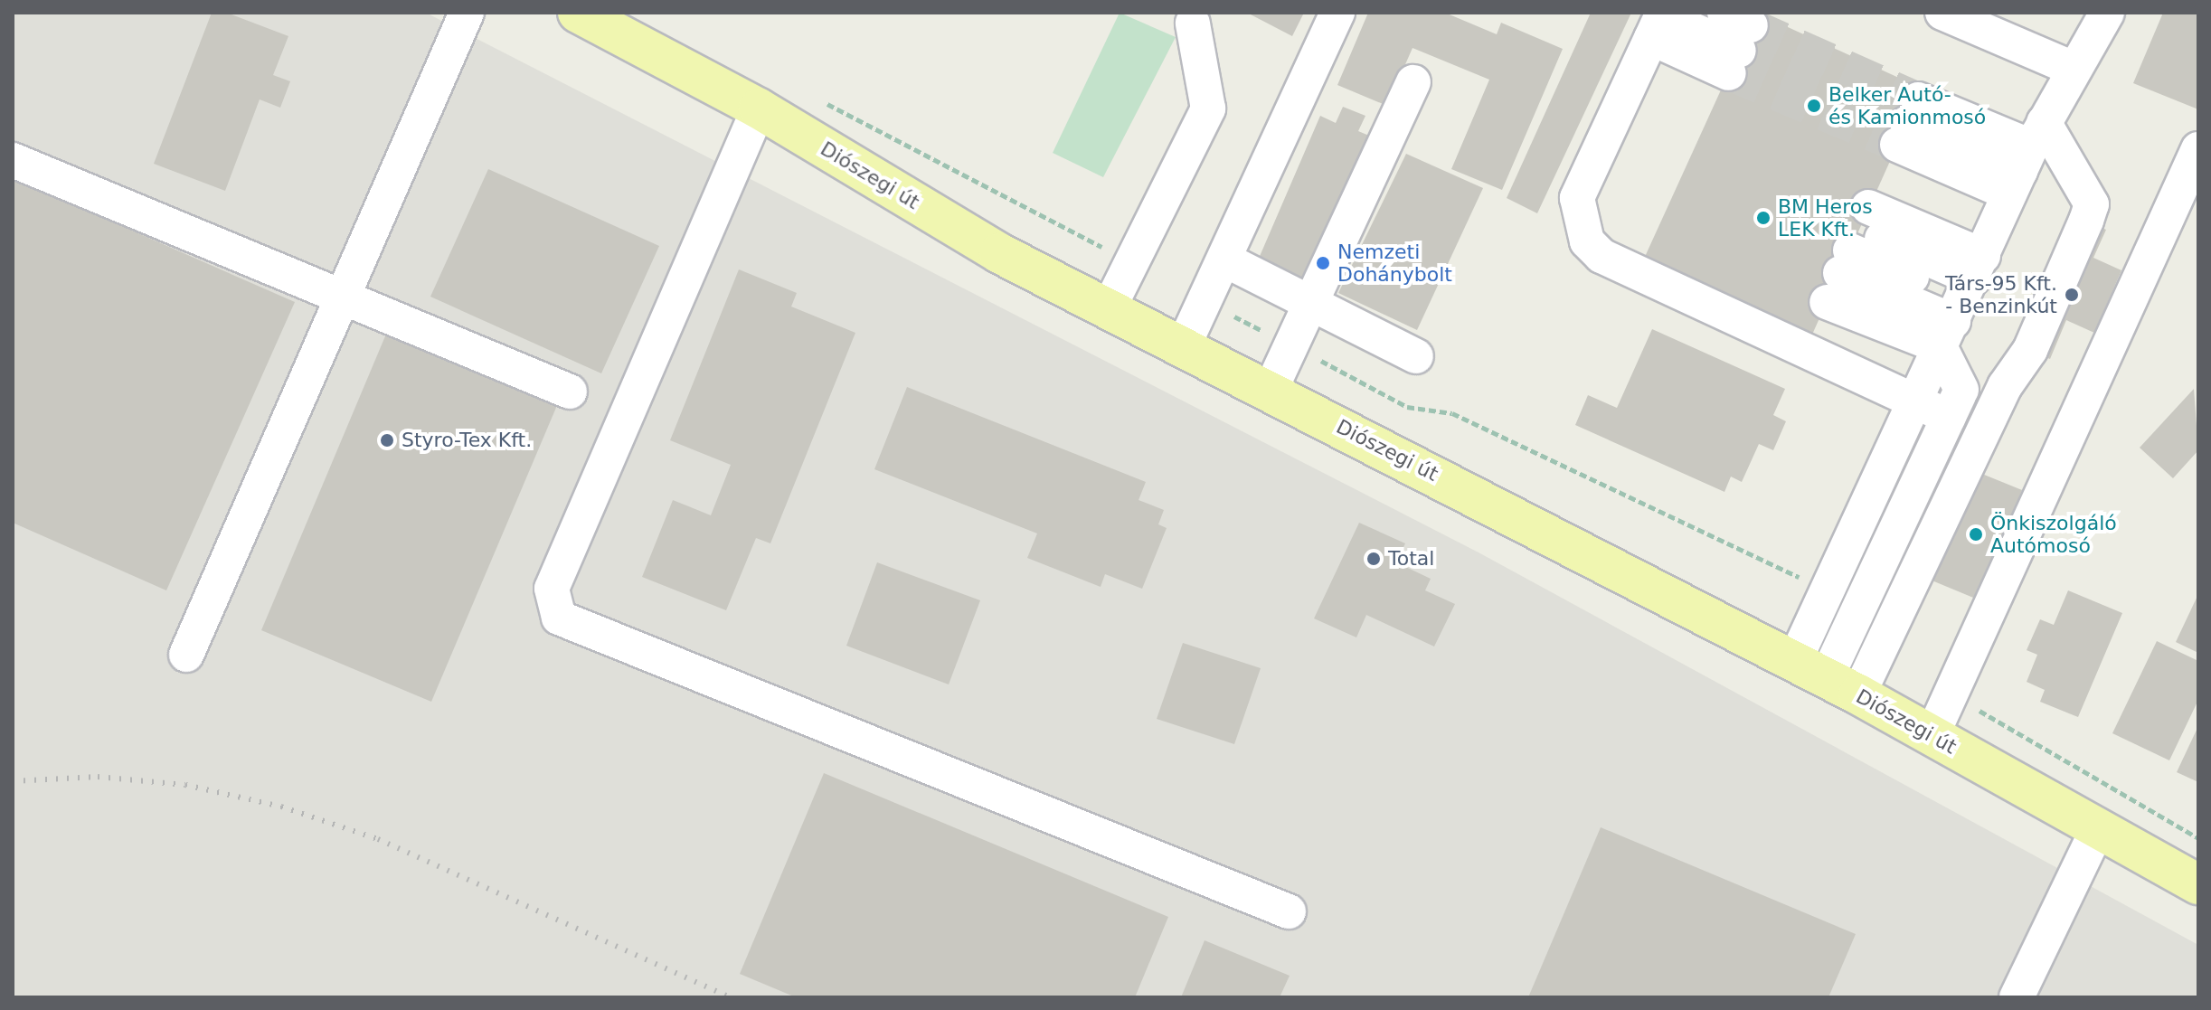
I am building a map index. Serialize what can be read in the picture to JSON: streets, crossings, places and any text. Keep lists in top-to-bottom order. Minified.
{"streets":{"main road":["Diószegi út"]},"places":["Belker Autó- és Kamionmosó","BM Heros LEK Kft.","Nemzeti Dohánybolt","Társ-95 Kft. - Benzinkút","Styro-Tex Kft.","Önkiszolgáló Autómosó","Total"]}
